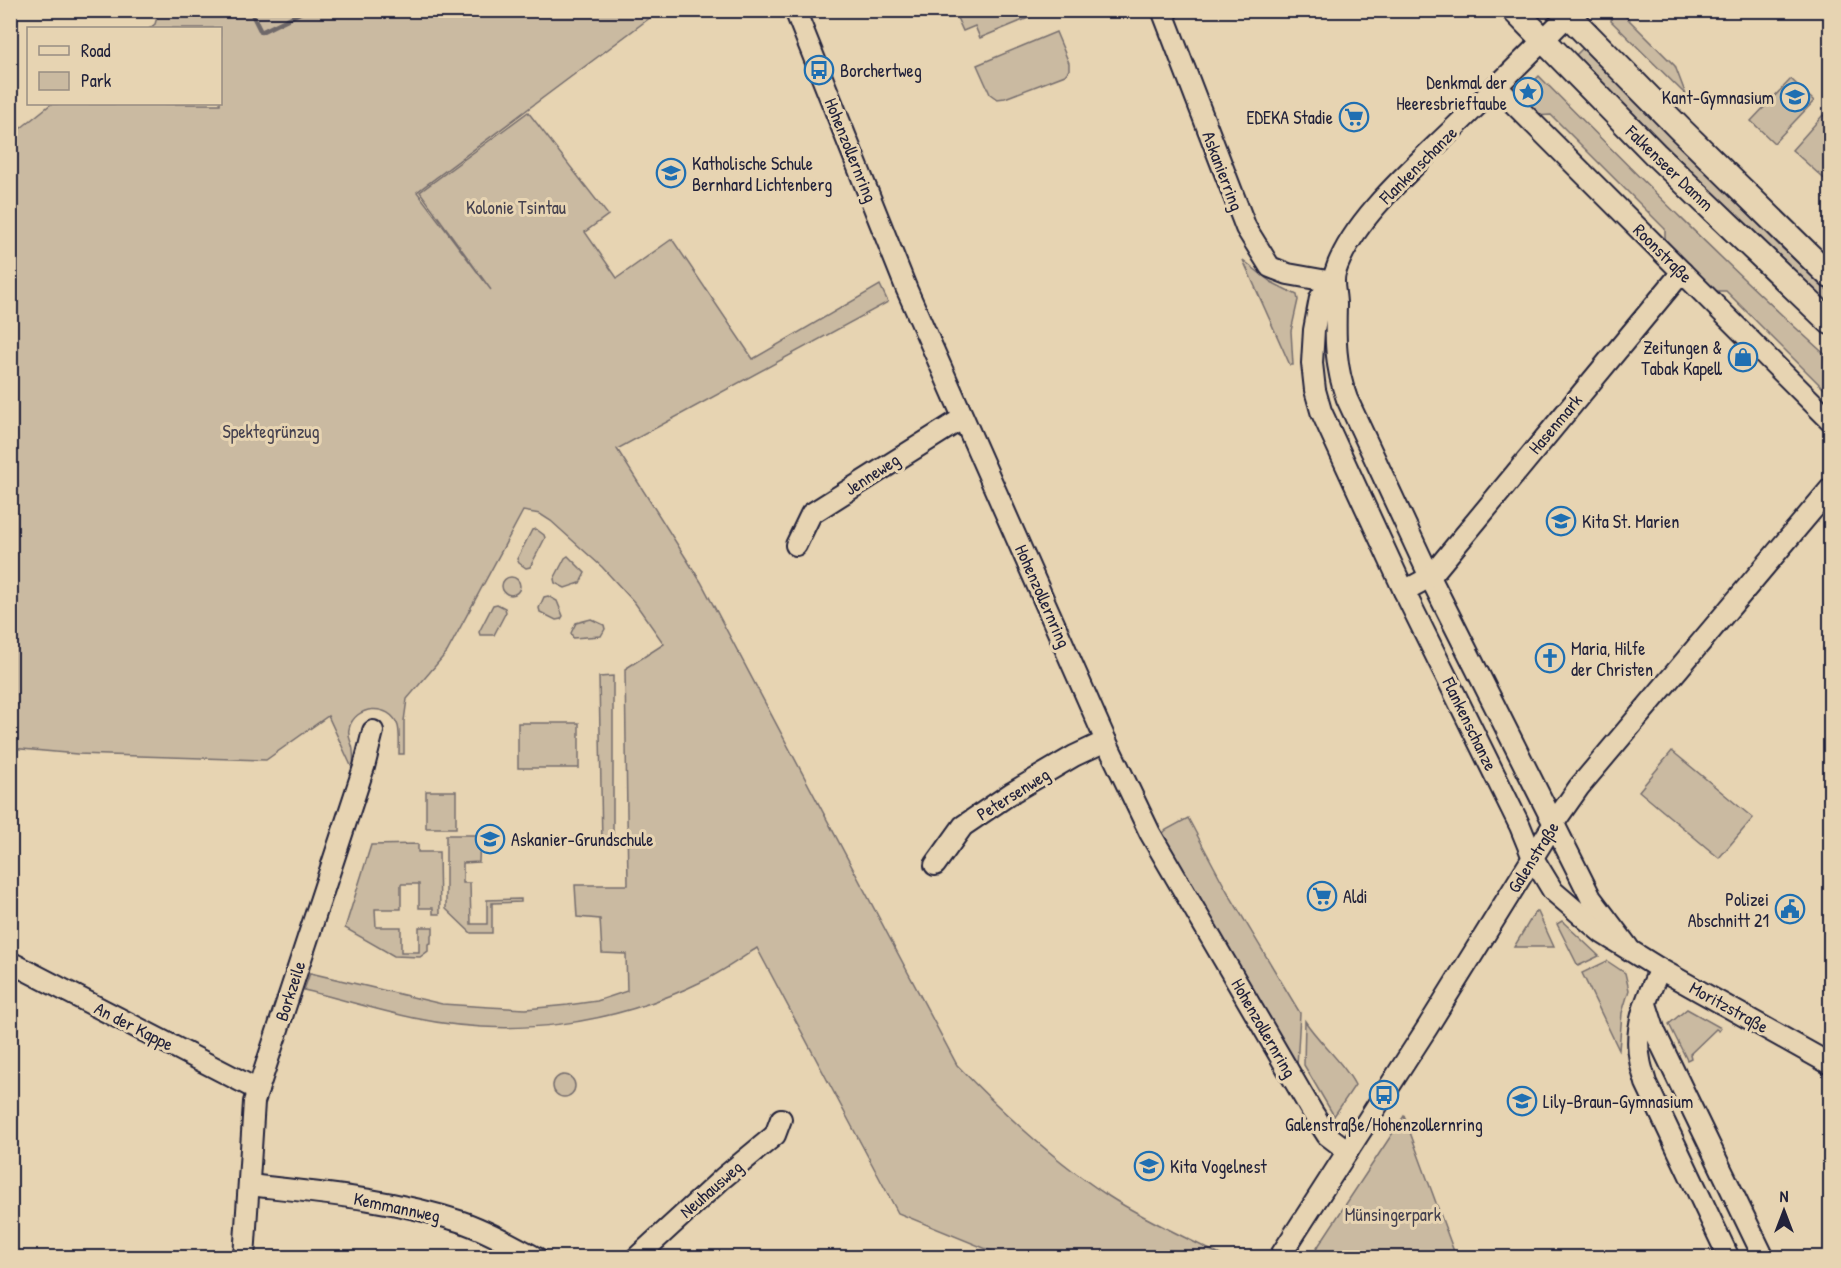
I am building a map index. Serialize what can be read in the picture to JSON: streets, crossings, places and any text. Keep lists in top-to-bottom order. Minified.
{"streets":{"main road":["Falkenseer Damm"],"street":["Hohenzollernring","Flankenschanze","Askanierring","Roonstraße","Hasenmark","Jenneweg","Petersenweg","Galenstraße","Borkzeile","Moritzstraße","An der Kappe","Neuhausweg","Kemmannweg"]},"crossings":[["Hohenzollernring","Jenneweg"],["Hohenzollernring","Petersenweg"],["Hohenzollernring","Galenstraße"],["Flankenschanze","Falkenseer Damm"],["Flankenschanze","Askanierring"],["Flankenschanze","Roonstraße"],["Flankenschanze","Hasenmark"],["Flankenschanze","Galenstraße"],["Flankenschanze","Moritzstraße"],["Roonstraße","Hasenmark"],["Galenstraße","Moritzstraße"],["Borkzeile","An der Kappe"],["Borkzeile","Kemmannweg"]],"parks":["Kolonie Tsintau","Spektegrünzug","Münsingerpark"],"places":{"bus stop":["Borchertweg","Galenstraße/Hohenzollernring"],"place":["Denkmal der Heeresbrieftaube"],"school or university":["Kant-Gymnasium","Katholische Schule Bernhard Lichtenberg","Kita St. Marien","Askanier-Grundschule","Lily-Braun-Gymnasium","Kita Vogelnest"],"supermarket":["EDEKA Stadie","Aldi"],"shop":["Zeitungen & Tabak Kapell"],"church":["Maria, Hilfe der Christen"],"public building":["Polizei Abschnitt 21"]},"legend":["Road","Park"],"north":"top"}
